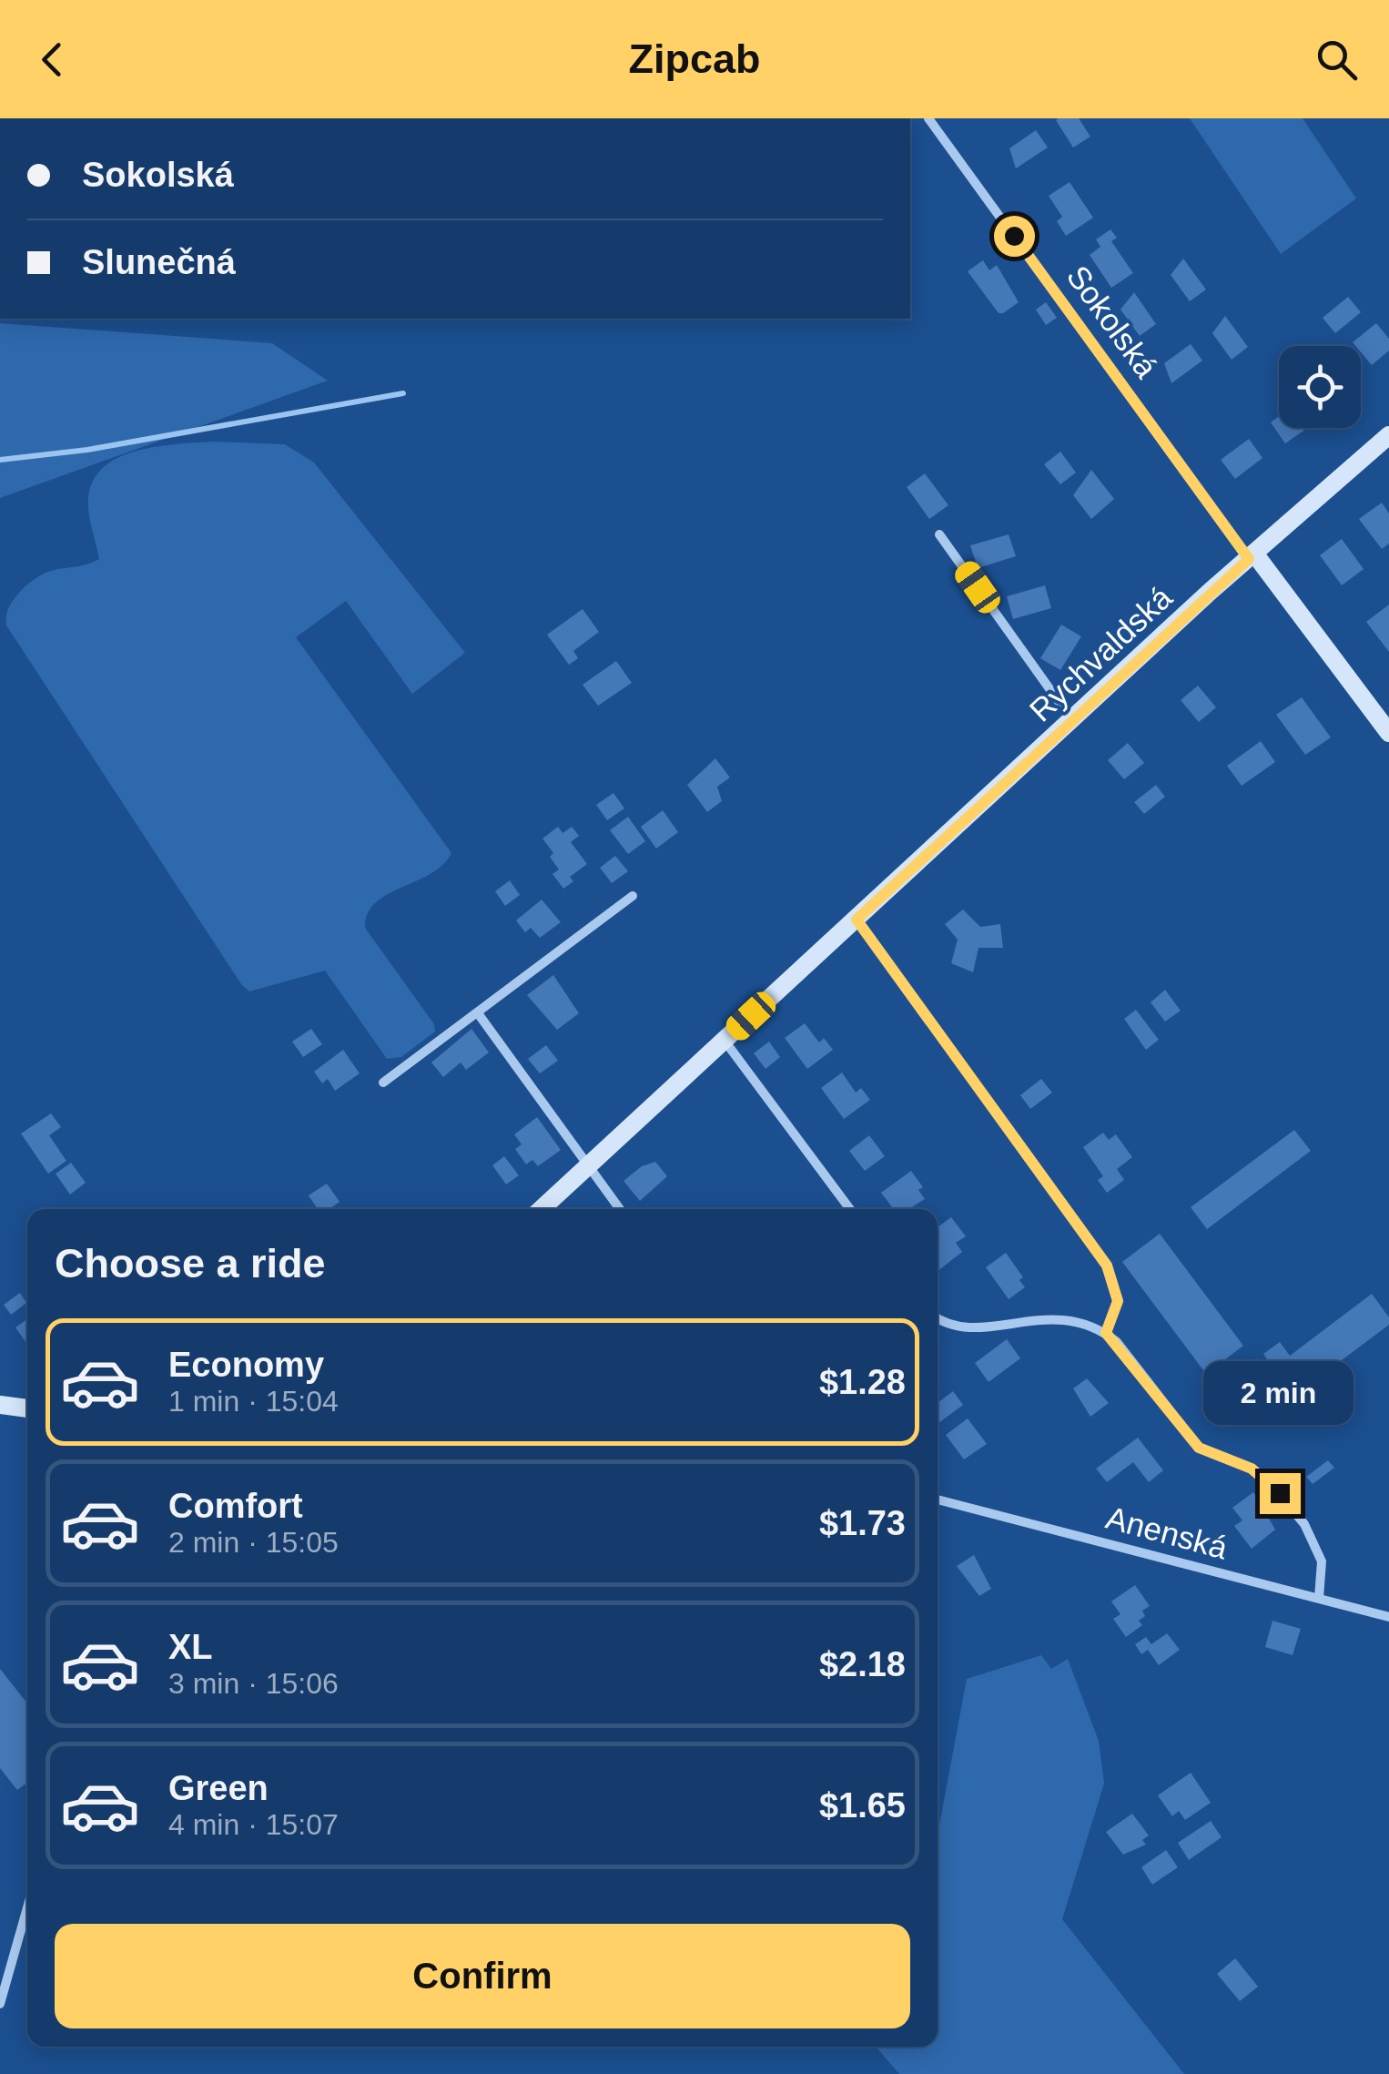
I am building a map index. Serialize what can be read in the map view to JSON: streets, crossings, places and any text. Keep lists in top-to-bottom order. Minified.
{"streets":{"street":["Sokolská","Rychvaldská","Anenská"]},"crossings":[["Sokolská","Rychvaldská"]],"page":{"header":"Zipcab","banner":["Sokolská","Slunečná"],"heading":"Choose a ride","list":[{"name":"Economy","note":"1 min · 15:04","value":"$1.28"},{"name":"Comfort","note":"2 min · 15:05","value":"$1.73"},{"name":"XL","note":"3 min · 15:06","value":"$2.18"},{"name":"Green","note":"4 min · 15:07","value":"$1.65"}],"bubble":"2 min","buttons":"Confirm"}}
